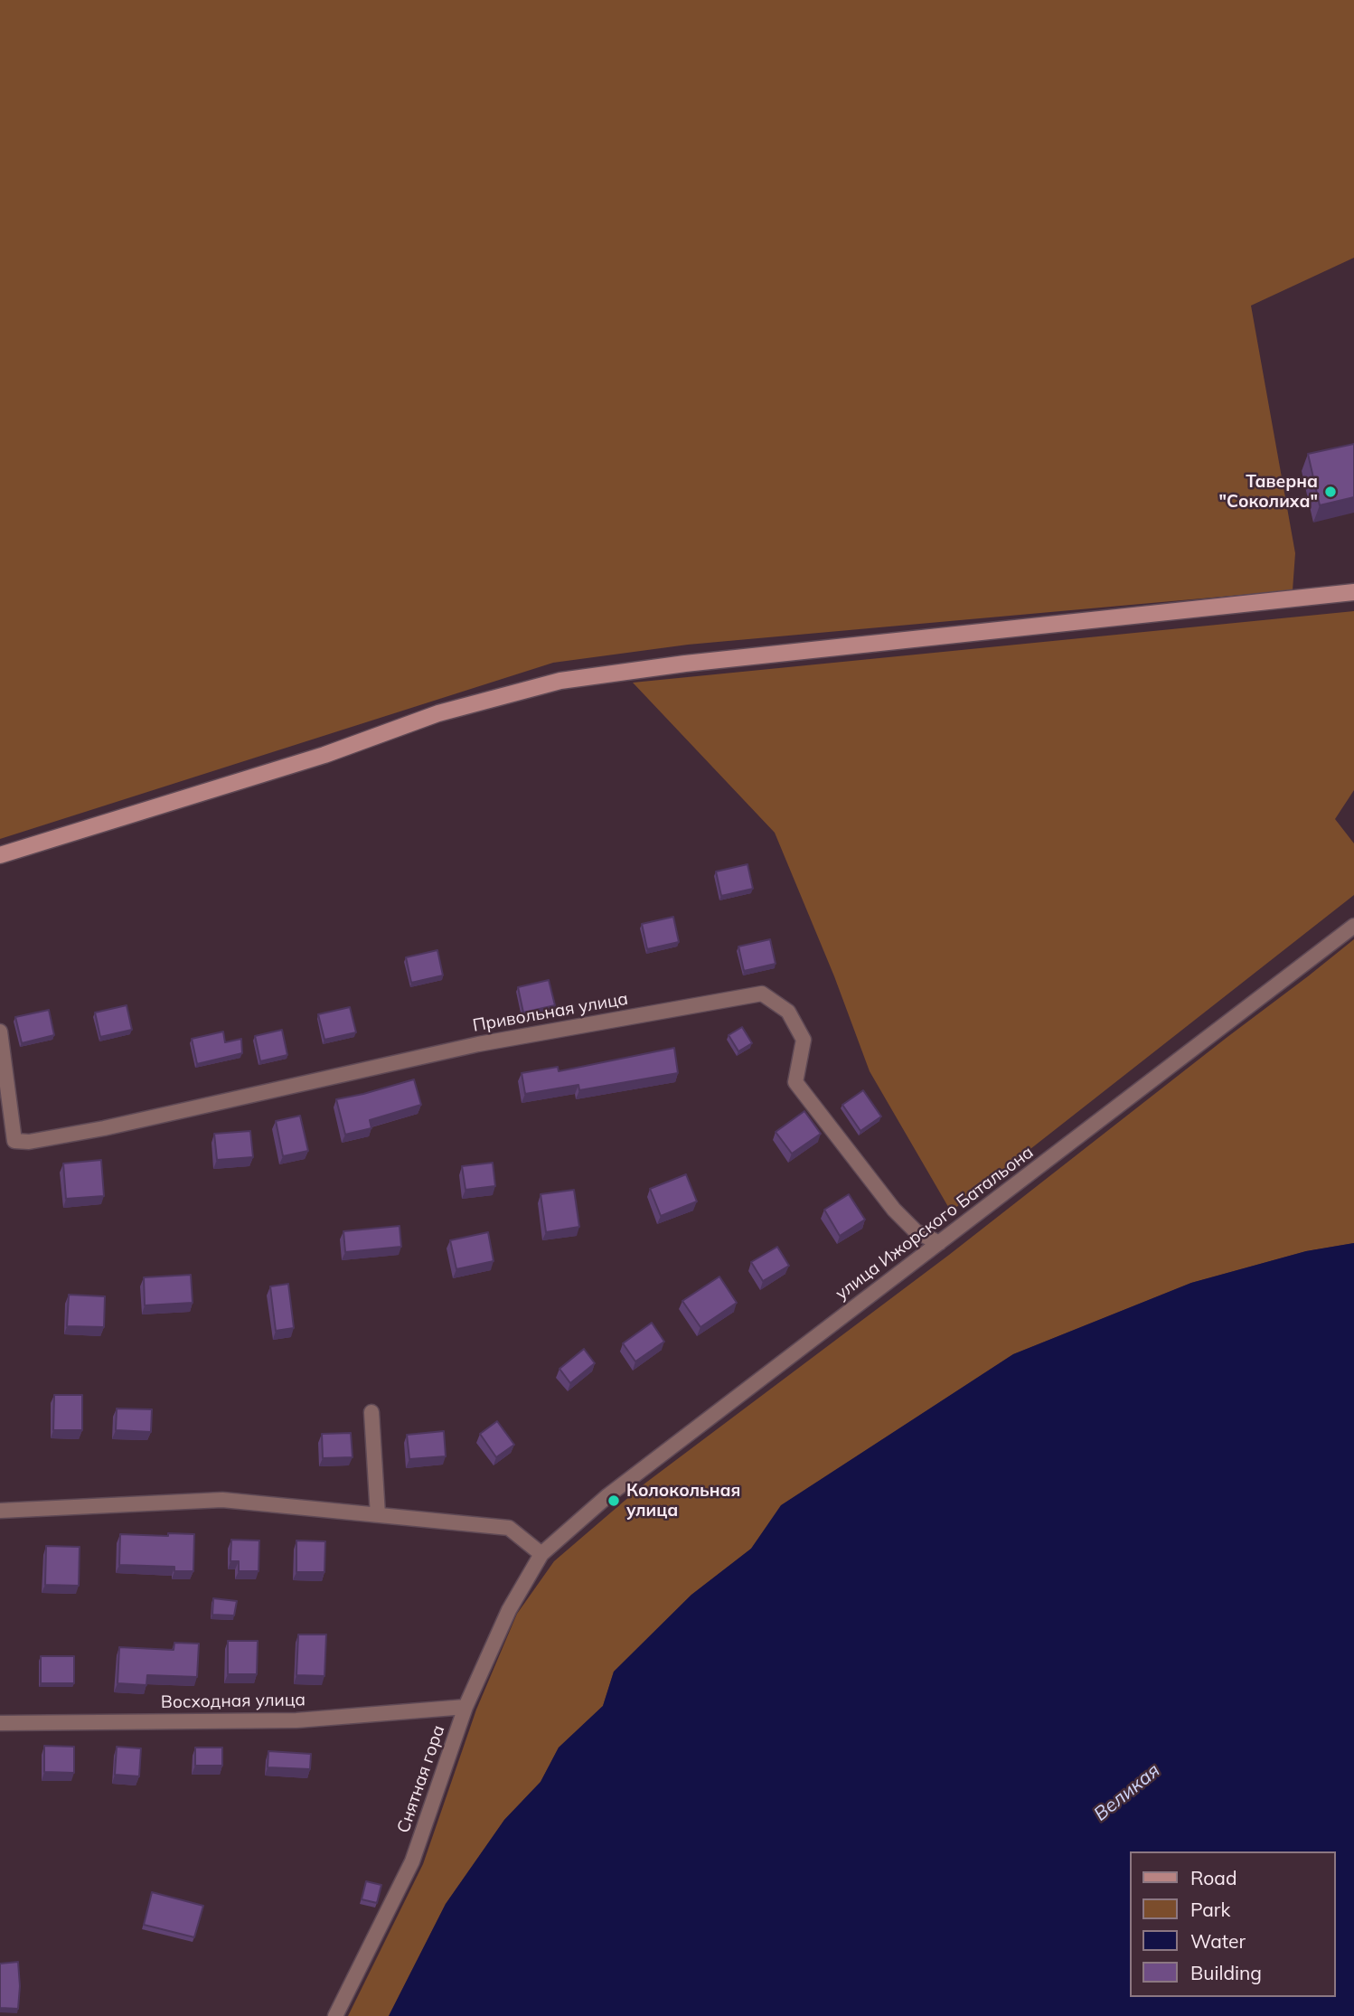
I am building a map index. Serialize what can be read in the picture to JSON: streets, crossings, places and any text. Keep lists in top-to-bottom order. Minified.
{"streets":{"street":["Привольная улица","улица Ижорского Батальона","Восходная улица","Снятная гора"]},"crossings":[["Привольная улица","улица Ижорского Батальона"],["улица Ижорского Батальона","Снятная гора"],["Восходная улица","Снятная гора"]],"water":["Великая"],"places":["Таверна \"Соколиха\"","Колокольная улица"],"legend":["Road","Park","Water","Building"]}
